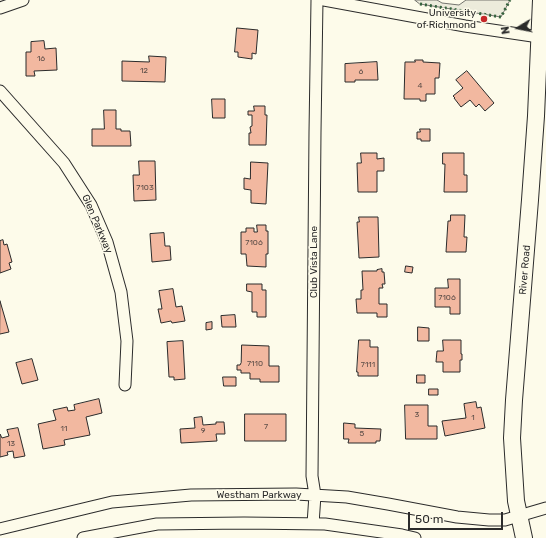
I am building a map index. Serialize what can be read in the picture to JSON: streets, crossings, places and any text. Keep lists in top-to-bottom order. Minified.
{"streets":{"main road":["River Road"],"street":["Glen Parkway","Club Vista Lane","Westham Parkway"]},"crossings":[["Club Vista Lane","Westham Parkway"],["River Road","Westham Parkway"]],"places":["University of Richmond"],"house_numbers":["16","12","6","4","7103","7106","7106","7110","7111","3","1","7","11","9","5","13"],"scale_bar":"50 m","north":"left"}
